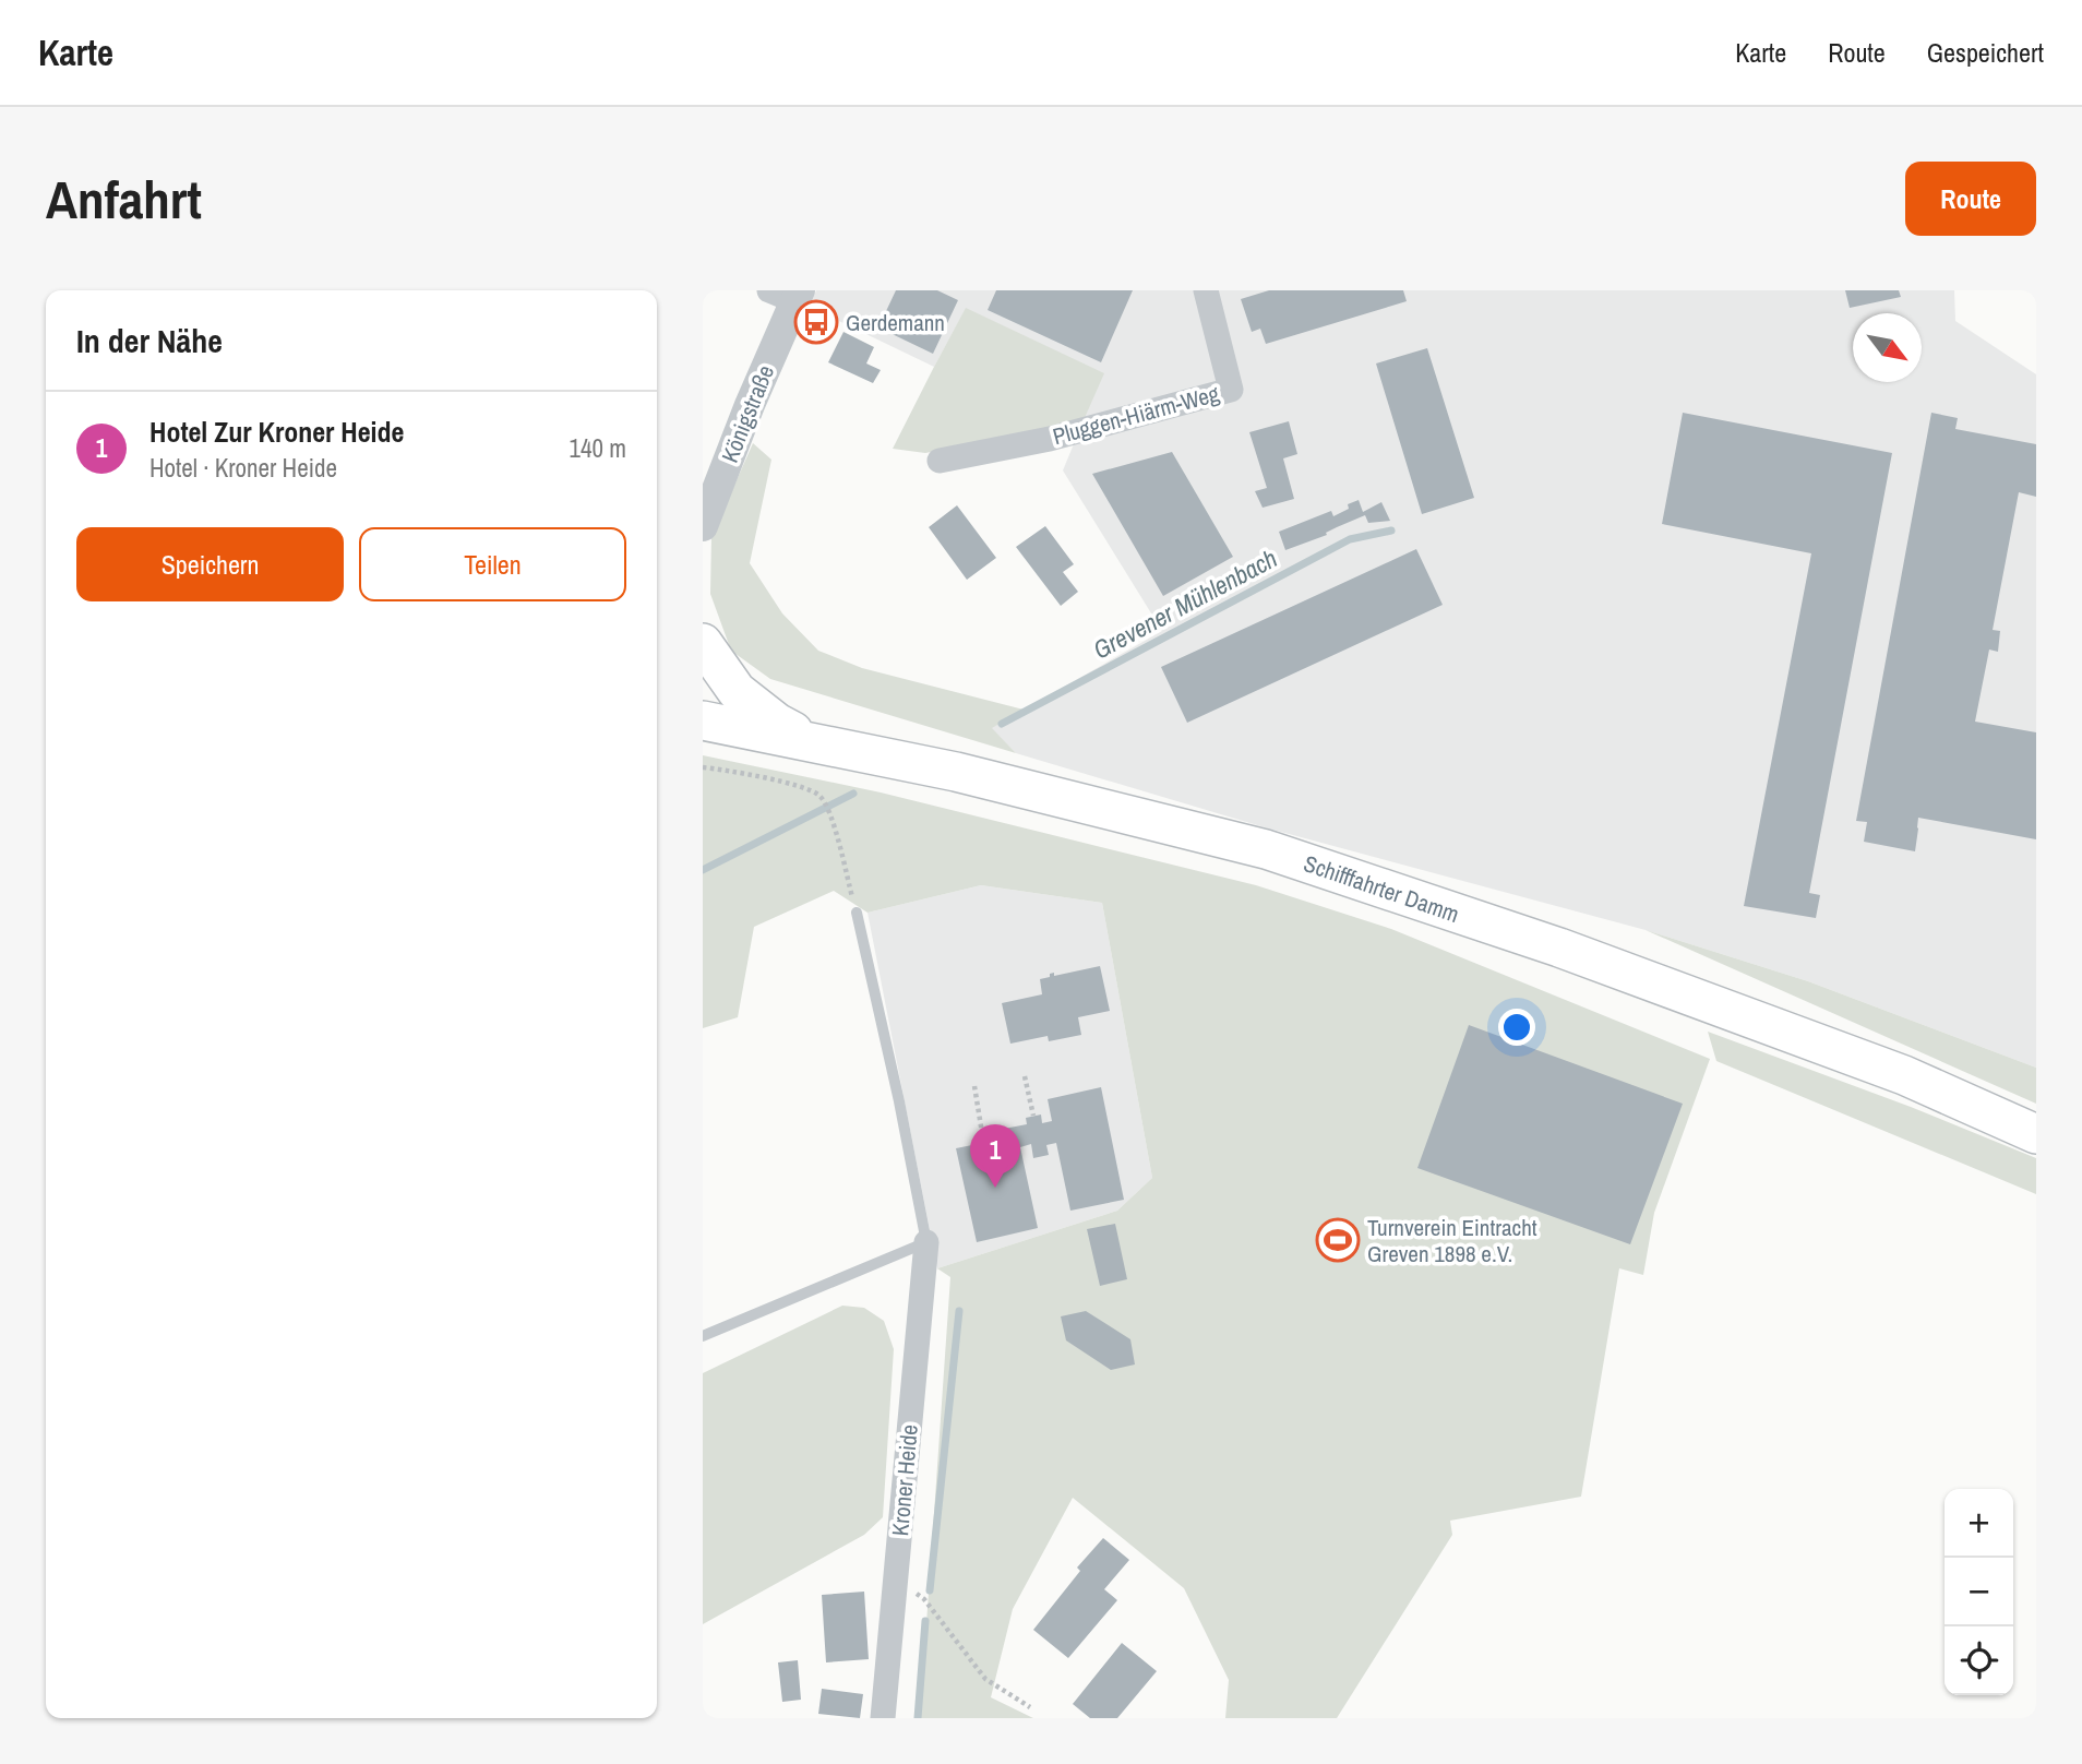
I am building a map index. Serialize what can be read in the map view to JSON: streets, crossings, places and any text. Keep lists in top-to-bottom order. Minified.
{"streets":{"main road":["Schifffahrter Damm"],"street":["Königstraße","Pluggen-Hiärm-Weg","Kroner Heide"]},"water":["Grevener Mühlenbach"],"places":{"bus stop":["Gerdemann"],"sports":["Turnverein Eintracht Greven 1898 e.V."]},"north":"bottom right","page":{"header":"Karte","nav":["Karte","Route","Gespeichert"],"buttons":["Route",["Speichern","Teilen"]],"title":"Anfahrt","heading":"In der Nähe","list":[{"mark":"1","name":"Hotel Zur Kroner Heide","note":"Hotel · Kroner Heide","value":"140 m"}],"pins":"1","map_buttons":["+","−"]}}
